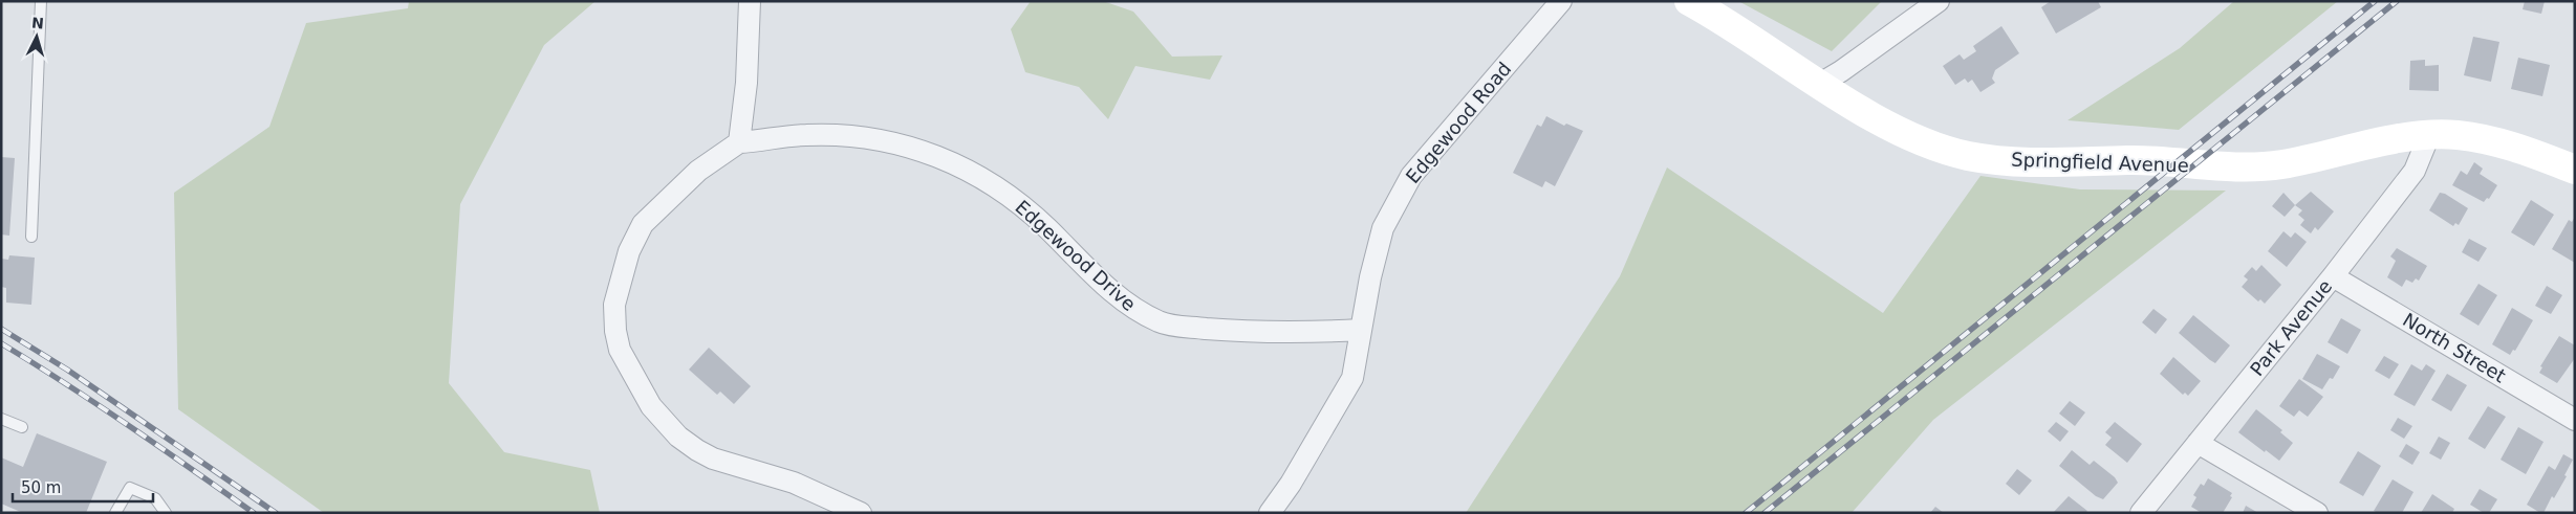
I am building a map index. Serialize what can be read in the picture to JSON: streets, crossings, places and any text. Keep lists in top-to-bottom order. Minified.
{"streets":{"main road":["Springfield Avenue"],"street":["Edgewood Road","Edgewood Drive","Park Avenue","North Street"]},"crossings":[["Edgewood Road","Edgewood Drive"],["Springfield Avenue","Park Avenue"],["Park Avenue","North Street"]],"scale_bar":"50 m","north":"top"}
